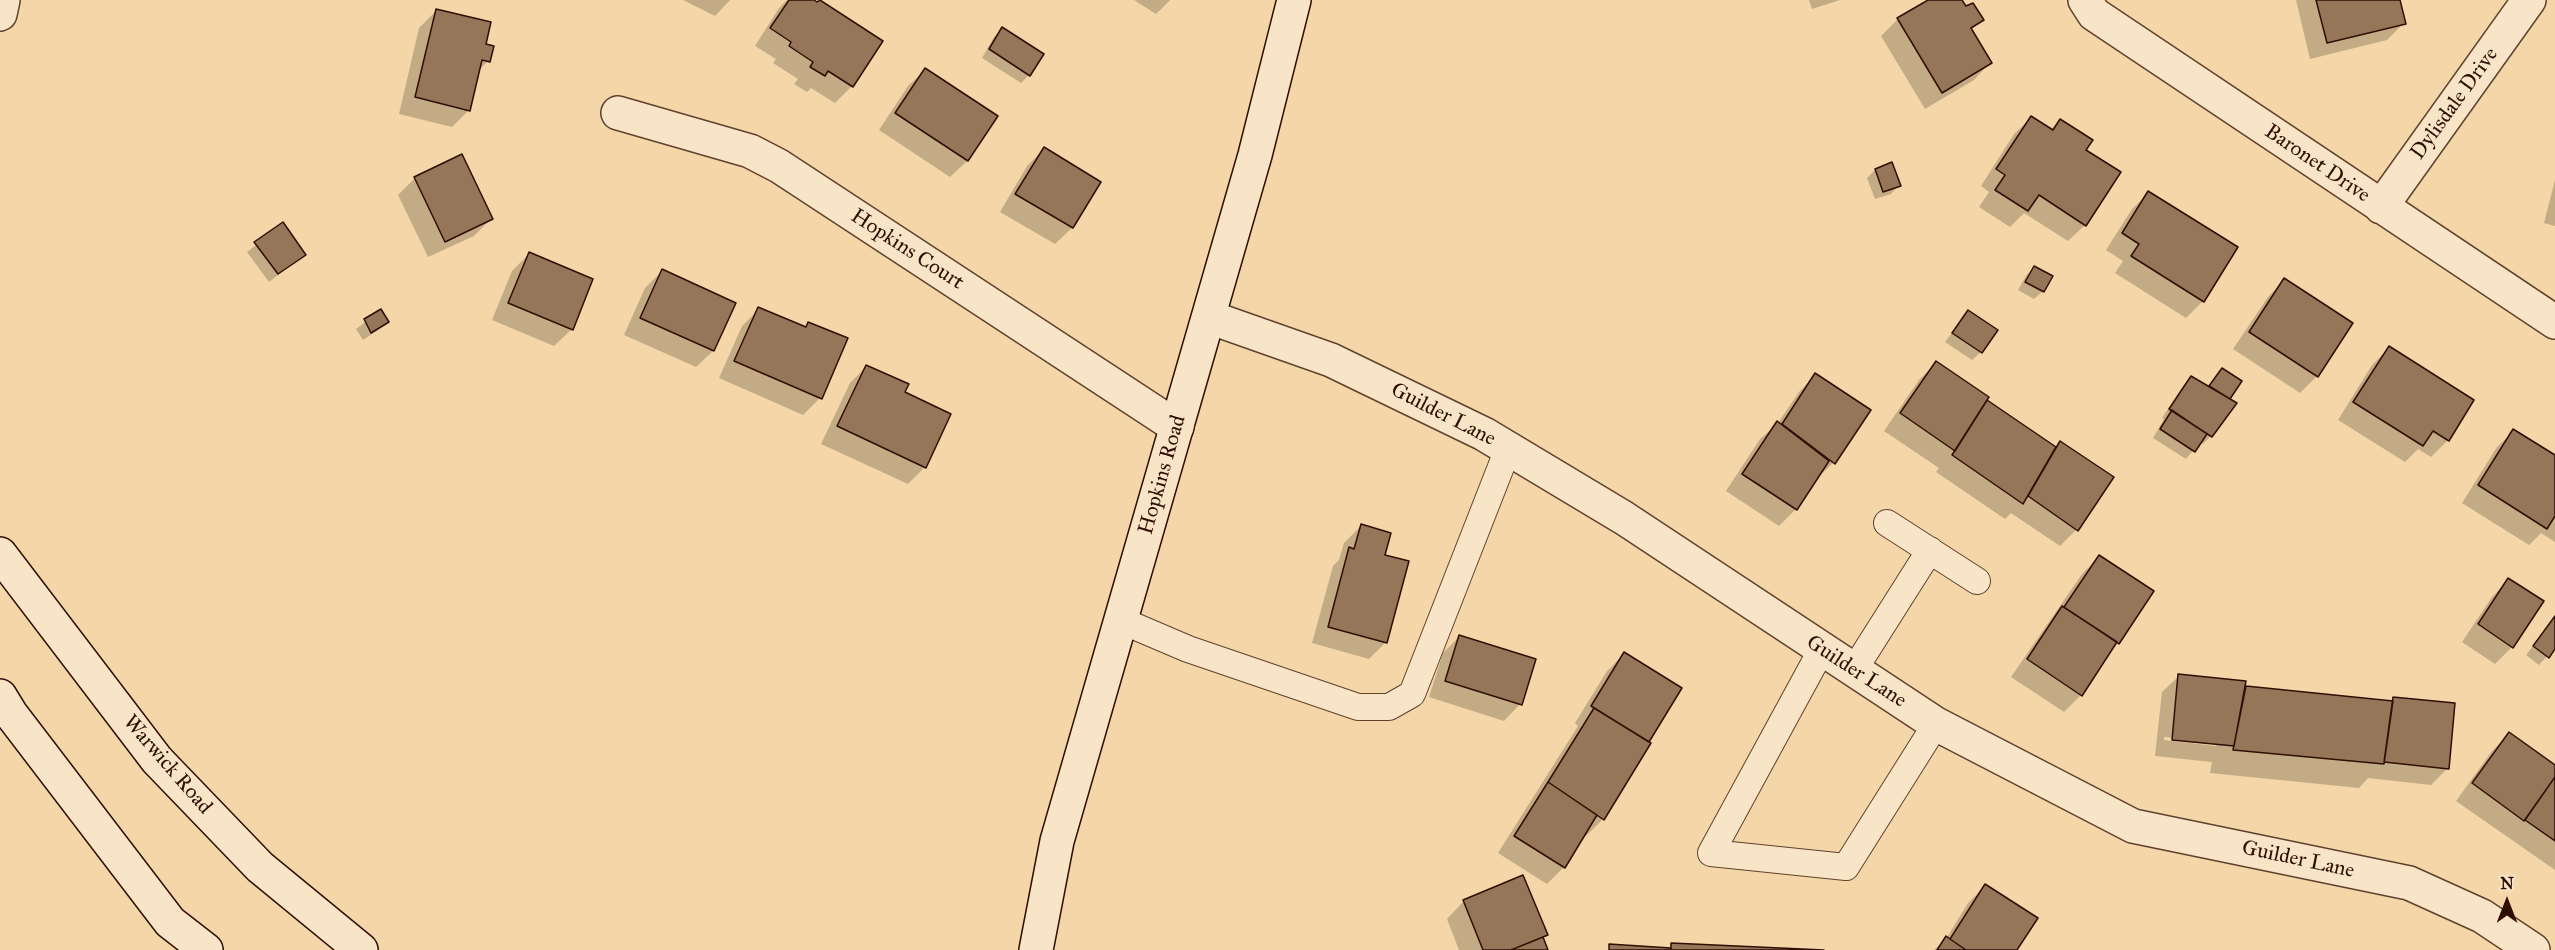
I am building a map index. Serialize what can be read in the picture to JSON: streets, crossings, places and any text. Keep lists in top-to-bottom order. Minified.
{"streets":{"street":["Dylisdale Drive","Baronet Drive","Hopkins Court","Guilder Lane","Hopkins Road","Warwick Road"]},"crossings":[["Dylisdale Drive","Baronet Drive"],["Hopkins Court","Hopkins Road"],["Guilder Lane","Hopkins Road"]],"north":"top"}
